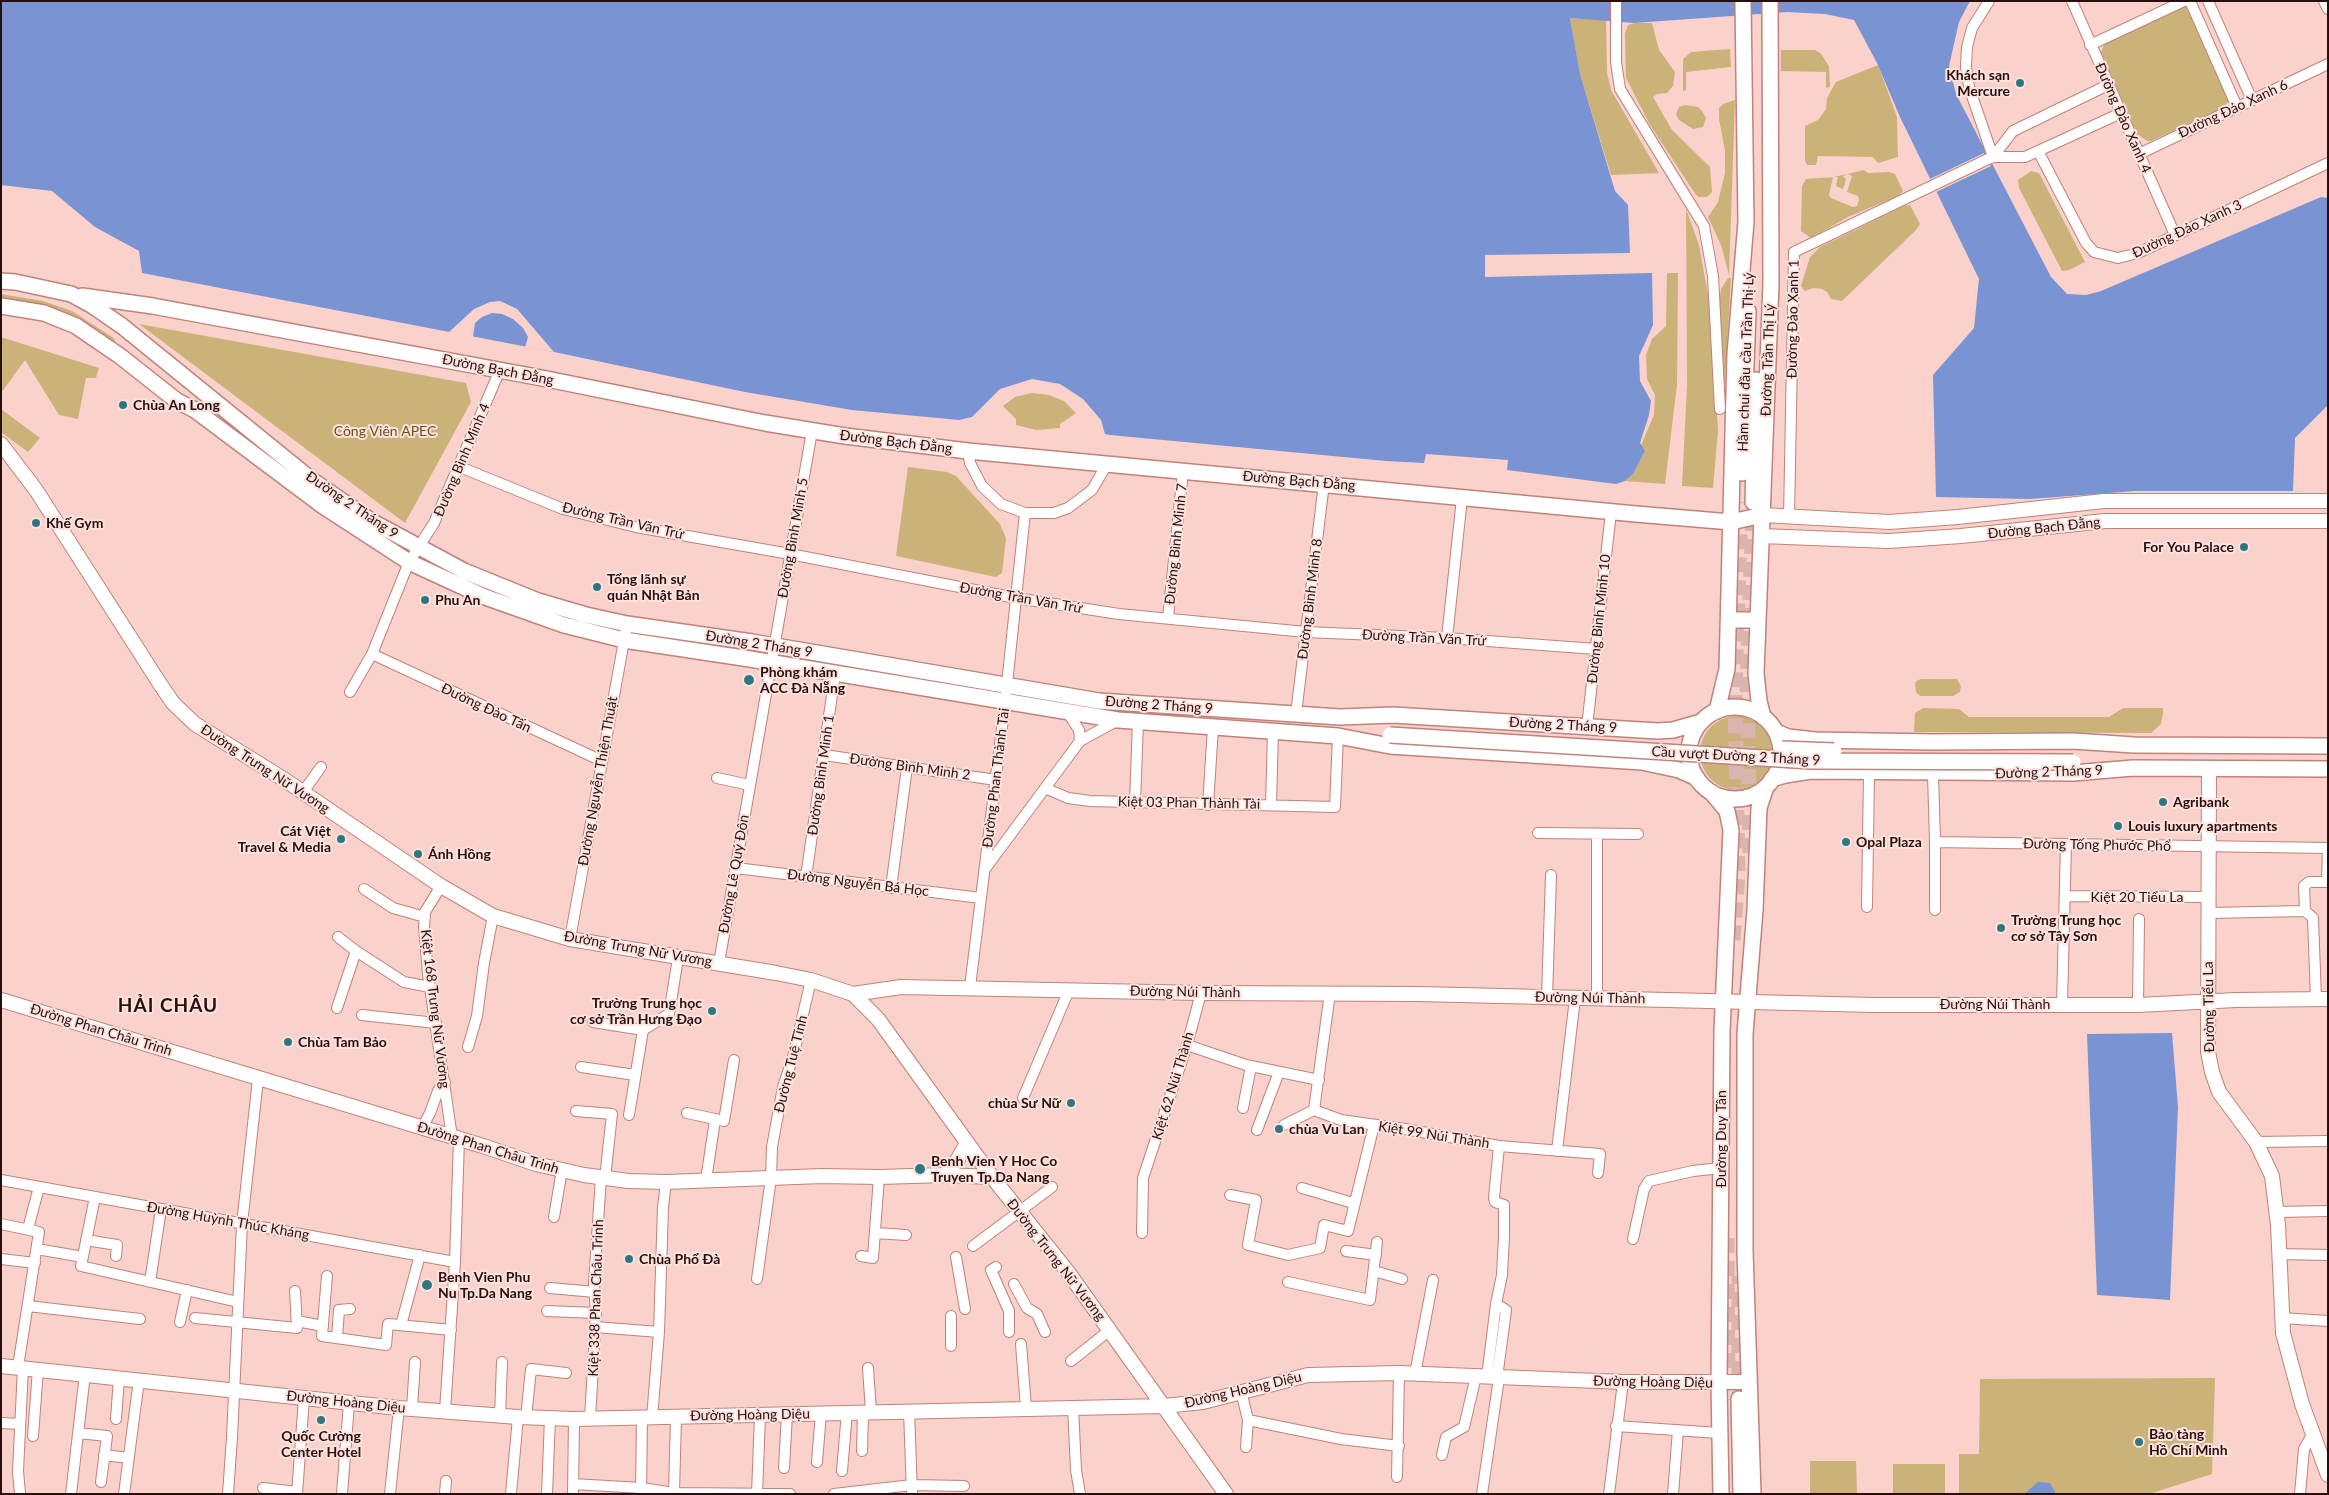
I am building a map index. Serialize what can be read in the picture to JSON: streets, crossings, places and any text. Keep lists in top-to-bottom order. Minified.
{"streets":{"main road":["Đường Trần Thị Lý","Hầm chui đầu cầu Trần Thị Lý","Đường Bạch Đằng","Đường 2 Tháng 9","Cầu vượt Đường 2 Tháng 9","Đường Trưng Nữ Vương","Đường Núi Thành","Đường Tiểu La","Đường Phan Châu Trinh","Đường Duy Tân","Đường Hoàng Diệu"],"street":["Đường Đảo Xanh 6","Đường Đảo Xanh 4","Đường Đảo Xanh 3","Đường Đảo Xanh 1","Đường Bình Minh 4","Đường Trần Văn Trứ","Đường Bình Minh 5","Đường Bình Minh 7","Đường Bình Minh 8","Đường Bình Minh 10","Đường Đào Tấn","Đường Bình Minh 2","Đường Bình Minh 1","Đường Phan Thành Tài","Đường Nguyễn Thiện Thuật","Kiệt 03 Phan Thành Tài","Đường Tống Phước Phổ","Đường Lê Quý Đôn","Đường Nguyễn Bá Học","Kiệt 20 Tiểu La","Kiệt 168 Trưng Nữ Vương","Đường Tuệ Tĩnh","Kiệt 62 Núi Thành","Kiệt 99 Núi Thành","Đường Huỳnh Thúc Kháng","Kiệt 338 Phan Châu Trinh"]},"crossings":[["Đường Đảo Xanh 6","Đường Đảo Xanh 4"],["Đường Đảo Xanh 4","Đường Đảo Xanh 3"],["Đường Đảo Xanh 4","Đường Đảo Xanh 1"],["Đường Đảo Xanh 3","Đường Đảo Xanh 1"],["Đường Đảo Xanh 1","Đường Bạch Đằng"],["Đường Trần Thị Lý","Hầm chui đầu cầu Trần Thị Lý"],["Đường Trần Thị Lý","Đường Bạch Đằng"],["Đường Trần Thị Lý","Đường 2 Tháng 9"],["Đường Trần Thị Lý","Đường Duy Tân"],["Đường Bạch Đằng","Đường Bình Minh 4"],["Đường Bạch Đằng","Đường 2 Tháng 9"],["Đường Bạch Đằng","Đường Bình Minh 5"],["Đường Bạch Đằng","Đường Bình Minh 7"],["Đường Bạch Đằng","Đường Bình Minh 8"],["Đường Bạch Đằng","Đường Bình Minh 10"],["Đường Bình Minh 4","Đường 2 Tháng 9"],["Đường Bình Minh 4","Đường Trần Văn Trứ"],["Đường Bình Minh 4","Đường Đào Tấn"],["Đường 2 Tháng 9","Đường Bình Minh 5"],["Đường 2 Tháng 9","Đường Bình Minh 8"],["Đường 2 Tháng 9","Đường Bình Minh 10"],["Đường 2 Tháng 9","Cầu vượt Đường 2 Tháng 9"],["Đường 2 Tháng 9","Đường Bình Minh 1"],["Đường 2 Tháng 9","Đường Phan Thành Tài"],["Đường 2 Tháng 9","Đường Nguyễn Thiện Thuật"],["Đường 2 Tháng 9","Kiệt 03 Phan Thành Tài"],["Đường 2 Tháng 9","Đường Lê Quý Đôn"],["Đường 2 Tháng 9","Đường Tiểu La"],["Đường 2 Tháng 9","Đường Duy Tân"],["Đường Trần Văn Trứ","Đường Bình Minh 5"],["Đường Trần Văn Trứ","Đường Bình Minh 7"],["Đường Trần Văn Trứ","Đường Bình Minh 8"],["Đường Trần Văn Trứ","Đường Bình Minh 10"],["Đường Trần Văn Trứ","Đường Phan Thành Tài"],["Đường Bình Minh 5","Đường Lê Quý Đôn"],["Đường Đào Tấn","Đường Nguyễn Thiện Thuật"],["Cầu vượt Đường 2 Tháng 9","Kiệt 03 Phan Thành Tài"],["Đường Bình Minh 2","Đường Bình Minh 1"],["Đường Bình Minh 2","Đường Phan Thành Tài"],["Đường Trưng Nữ Vương","Đường Nguyễn Thiện Thuật"],["Đường Trưng Nữ Vương","Đường Lê Quý Đôn"],["Đường Trưng Nữ Vương","Đường Núi Thành"],["Đường Trưng Nữ Vương","Kiệt 168 Trưng Nữ Vương"],["Đường Trưng Nữ Vương","Đường Phan Châu Trinh"],["Đường Trưng Nữ Vương","Đường Tuệ Tĩnh"],["Đường Trưng Nữ Vương","Đường Hoàng Diệu"],["Đường Bình Minh 1","Đường Nguyễn Bá Học"],["Đường Phan Thành Tài","Kiệt 03 Phan Thành Tài"],["Đường Phan Thành Tài","Đường Nguyễn Bá Học"],["Đường Phan Thành Tài","Đường Núi Thành"],["Đường Tống Phước Phổ","Đường Tiểu La"],["Đường Lê Quý Đôn","Đường Nguyễn Bá Học"],["Kiệt 20 Tiểu La","Đường Tiểu La"],["Đường Núi Thành","Đường Tiểu La"],["Đường Núi Thành","Kiệt 62 Núi Thành"],["Đường Núi Thành","Đường Duy Tân"],["Kiệt 168 Trưng Nữ Vương","Đường Phan Châu Trinh"],["Kiệt 168 Trưng Nữ Vương","Đường Huỳnh Thúc Kháng"],["Kiệt 168 Trưng Nữ Vương","Đường Hoàng Diệu"],["Đường Phan Châu Trinh","Đường Tuệ Tĩnh"],["Đường Phan Châu Trinh","Kiệt 338 Phan Châu Trinh"],["Đường Duy Tân","Đường Hoàng Diệu"],["Kiệt 338 Phan Châu Trinh","Đường Hoàng Diệu"]],"districts":["HẢI CHÂU"],"parks":["Công Viên APEC"],"places":["Khách sạn Mercure","Chùa An Long","Khế Gym","For You Palace","Tổng lãnh sự quán Nhật Bản","Phu An","Phòng khám ACC Đà Nẵng","Agribank","Louis luxury apartments","Cát Việt Travel & Media","Opal Plaza","Ánh Hồng","Trường Trung học cơ sở Tây Sơn","Trường Trung học cơ sở Trần Hưng Đạo","Chùa Tam Bảo","chùa Sư Nữ","chùa Vu Lan","Benh Vien Y Hoc Co Truyen Tp.Da Nang","Chùa Phổ Đà","Benh Vien Phu Nu Tp.Da Nang","Quốc Cường Center Hotel","Bảo tàng Hồ Chí Minh"]}
